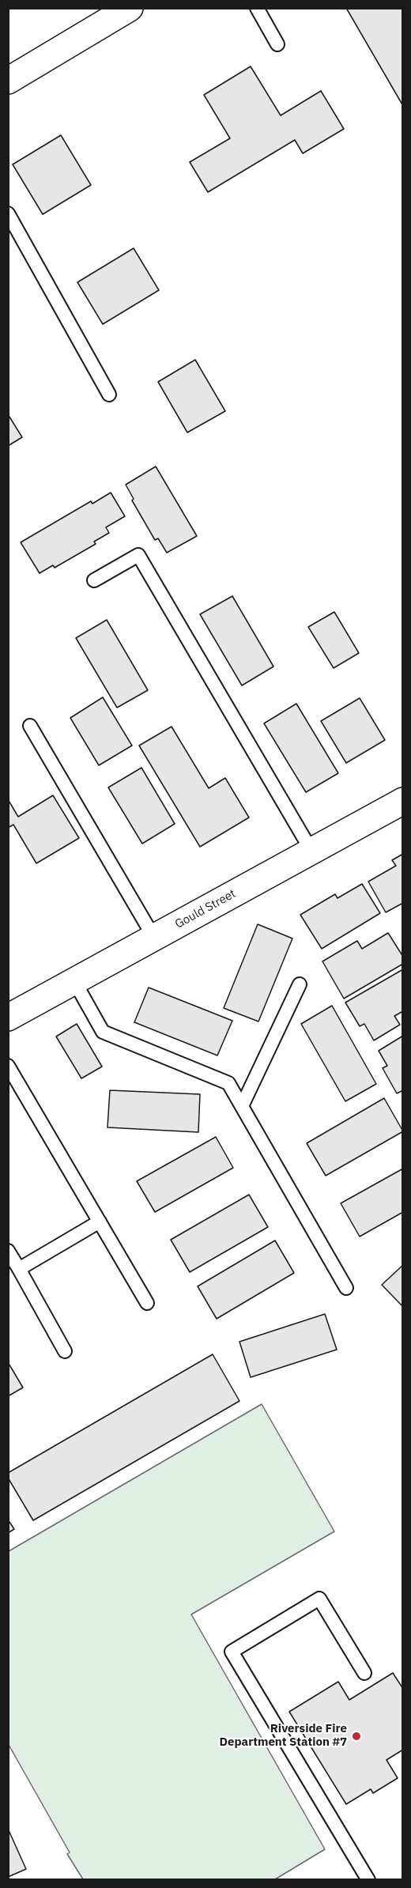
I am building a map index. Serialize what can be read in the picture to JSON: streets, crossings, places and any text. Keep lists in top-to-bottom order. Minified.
{"streets":{"street":["Gould Street"]},"places":["Riverside Fire Department Station #7"]}
